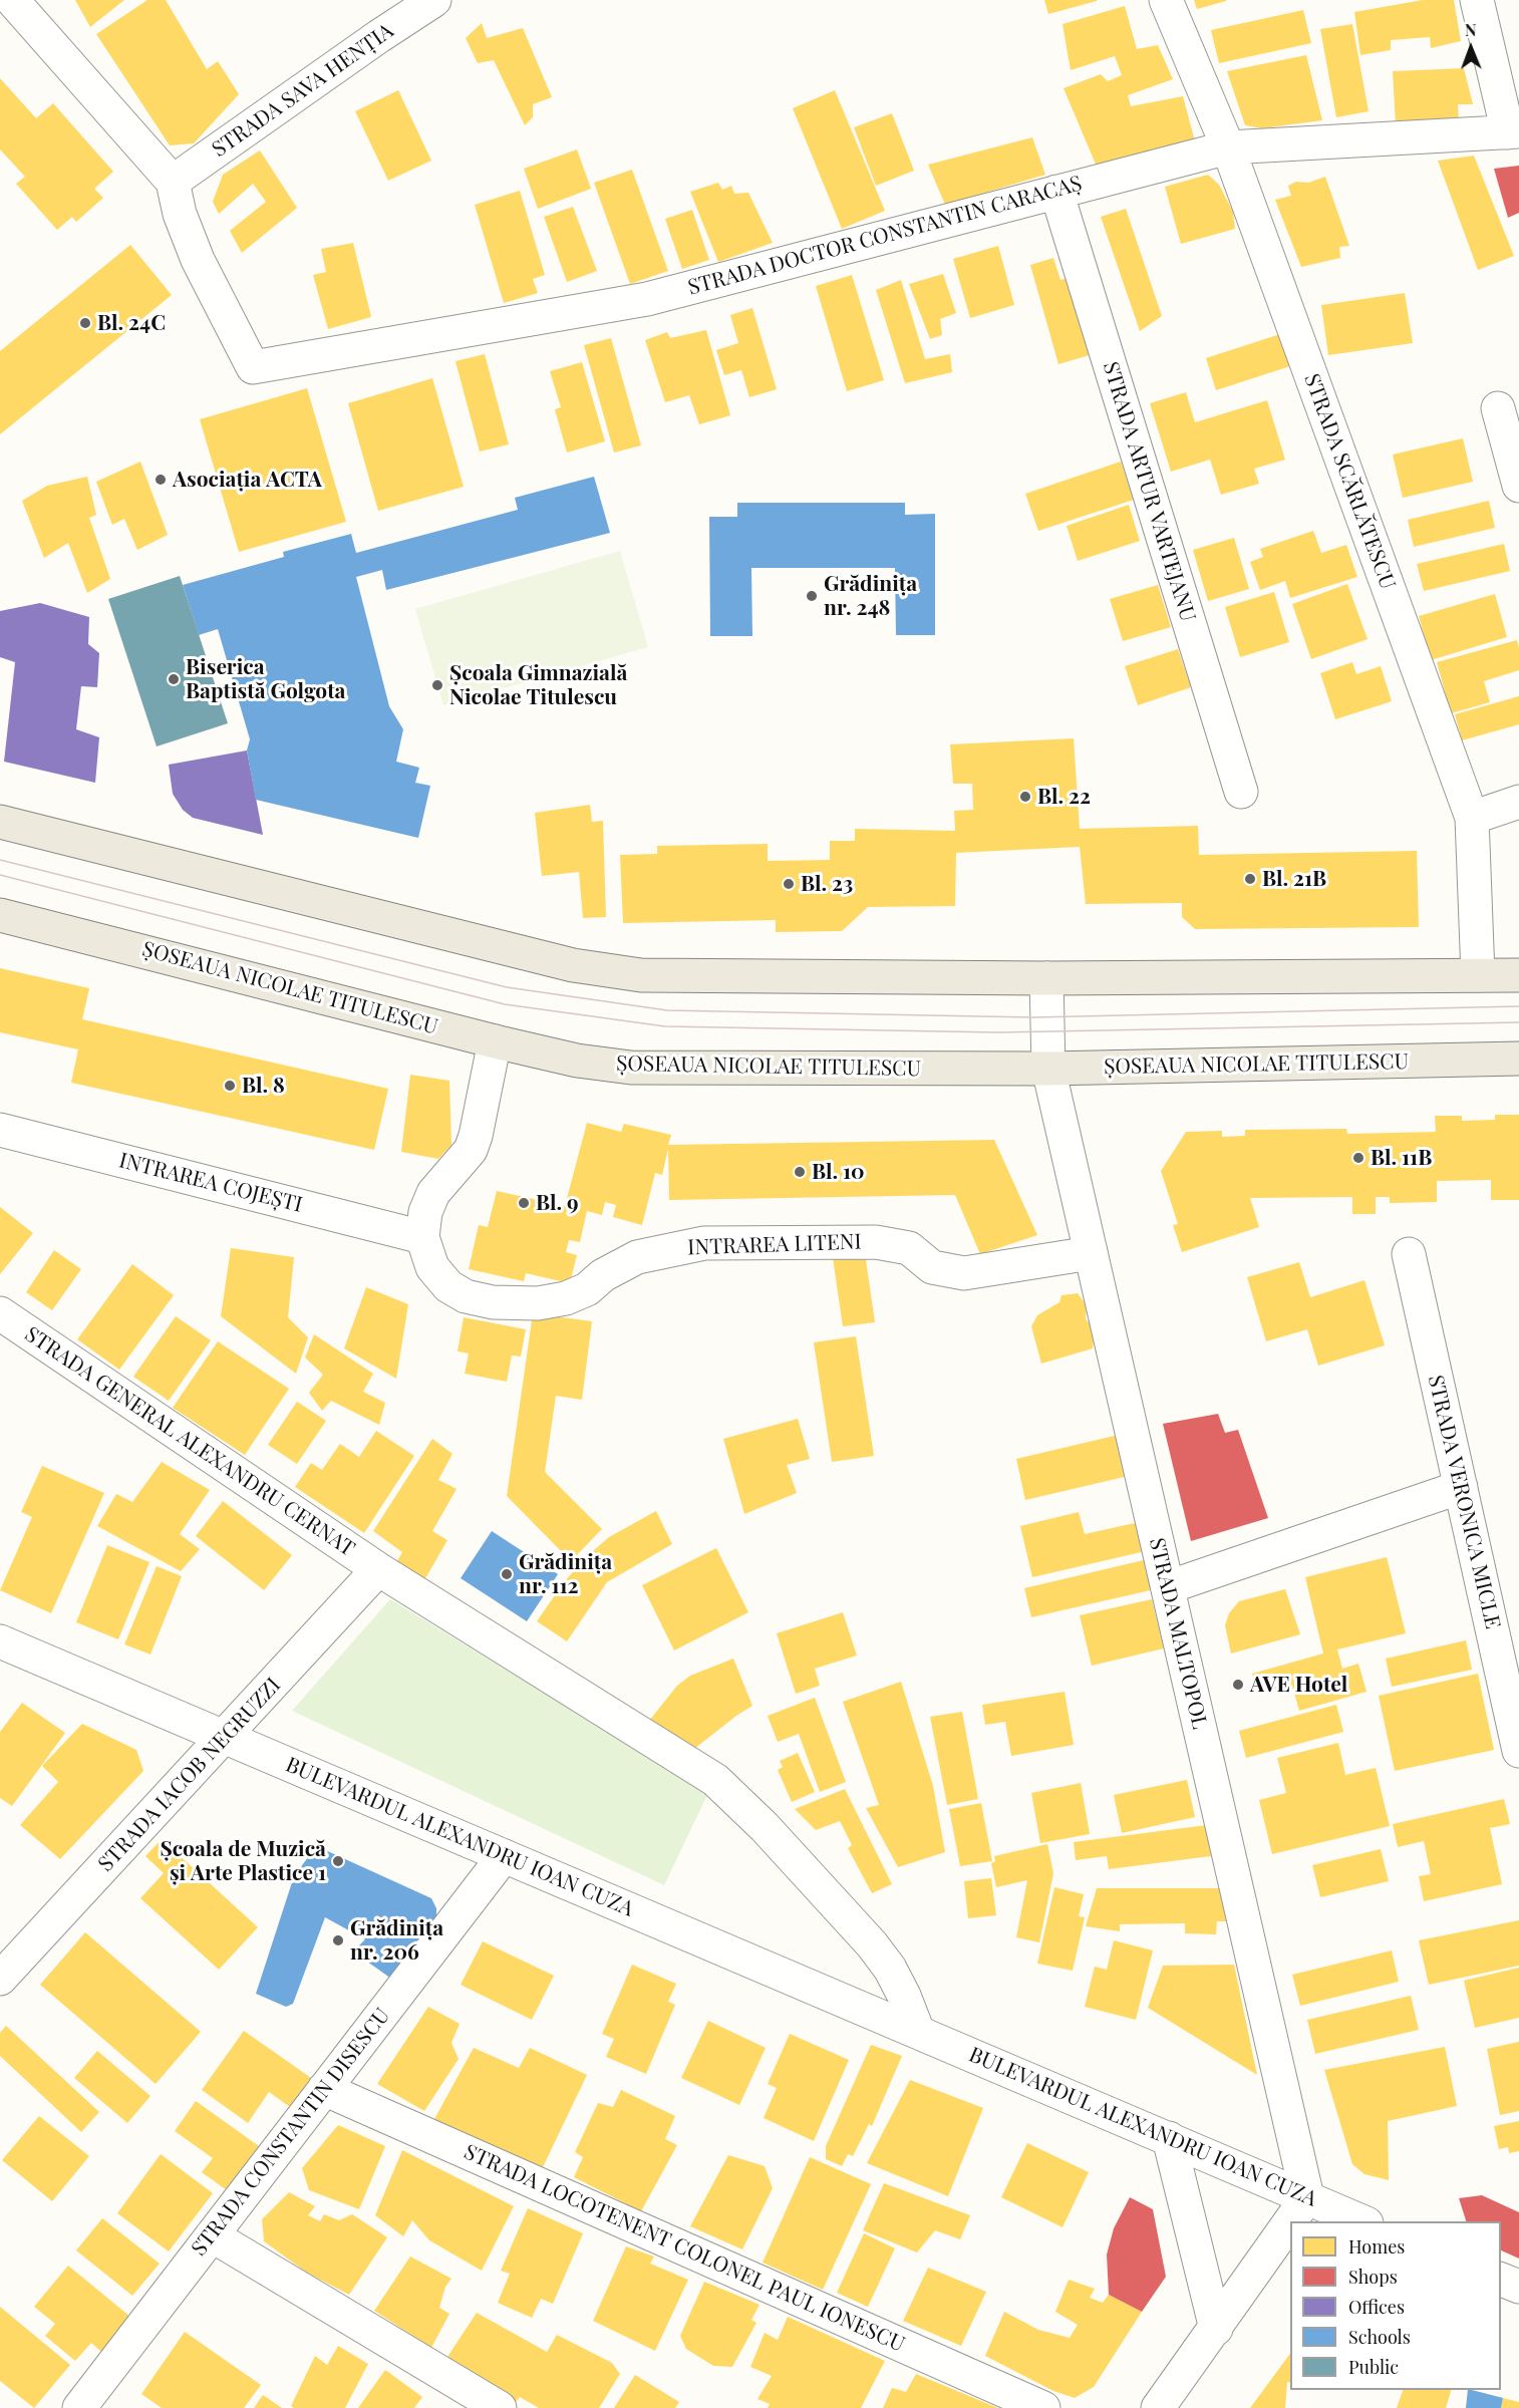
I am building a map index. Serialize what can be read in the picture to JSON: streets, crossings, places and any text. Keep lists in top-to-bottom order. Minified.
{"streets":{"main road":["ȘOSEAUA NICOLAE TITULESCU"],"street":["STRADA SAVA HENȚIA","STRADA DOCTOR CONSTANTIN CARACAȘ","STRADA SCĂRLĂTESCU","STRADA ARTUR VARTEJANU","INTRAREA COJEȘTI","INTRAREA LITENI","STRADA GENERAL ALEXANDRU CERNAT","STRADA VERONICA MICLE","STRADA MALTOPOL","STRADA IACOB NEGRUZZI","BULEVARDUL ALEXANDRU IOAN CUZA","STRADA CONSTANTIN DISESCU","STRADA LOCOTENENT COLONEL PAUL IONESCU"]},"crossings":[["STRADA SAVA HENȚIA","STRADA DOCTOR CONSTANTIN CARACAȘ"],["STRADA DOCTOR CONSTANTIN CARACAȘ","STRADA SCĂRLĂTESCU"],["STRADA DOCTOR CONSTANTIN CARACAȘ","STRADA ARTUR VARTEJANU"],["ȘOSEAUA NICOLAE TITULESCU","STRADA MALTOPOL"],["INTRAREA COJEȘTI","INTRAREA LITENI"],["INTRAREA LITENI","STRADA MALTOPOL"],["STRADA GENERAL ALEXANDRU CERNAT","STRADA IACOB NEGRUZZI"],["STRADA MALTOPOL","BULEVARDUL ALEXANDRU IOAN CUZA"],["STRADA IACOB NEGRUZZI","BULEVARDUL ALEXANDRU IOAN CUZA"],["BULEVARDUL ALEXANDRU IOAN CUZA","STRADA CONSTANTIN DISESCU"],["STRADA CONSTANTIN DISESCU","STRADA LOCOTENENT COLONEL PAUL IONESCU"]],"places":["Bl. 24C","Asociația ACTA","Grădinița nr. 248","Biserica Baptistă Golgota","Școala Gimnazială Nicolae Titulescu","Bl. 22","Bl. 21B","Bl. 23","Bl. 8","Bl. 11B","Bl. 10","Bl. 9","Grădinița nr. 112","AVE Hotel","Școala de Muzică și Arte Plastice 1","Grădinița nr. 206"],"legend":["Homes","Shops","Offices","Schools","Public"],"north":"top"}
